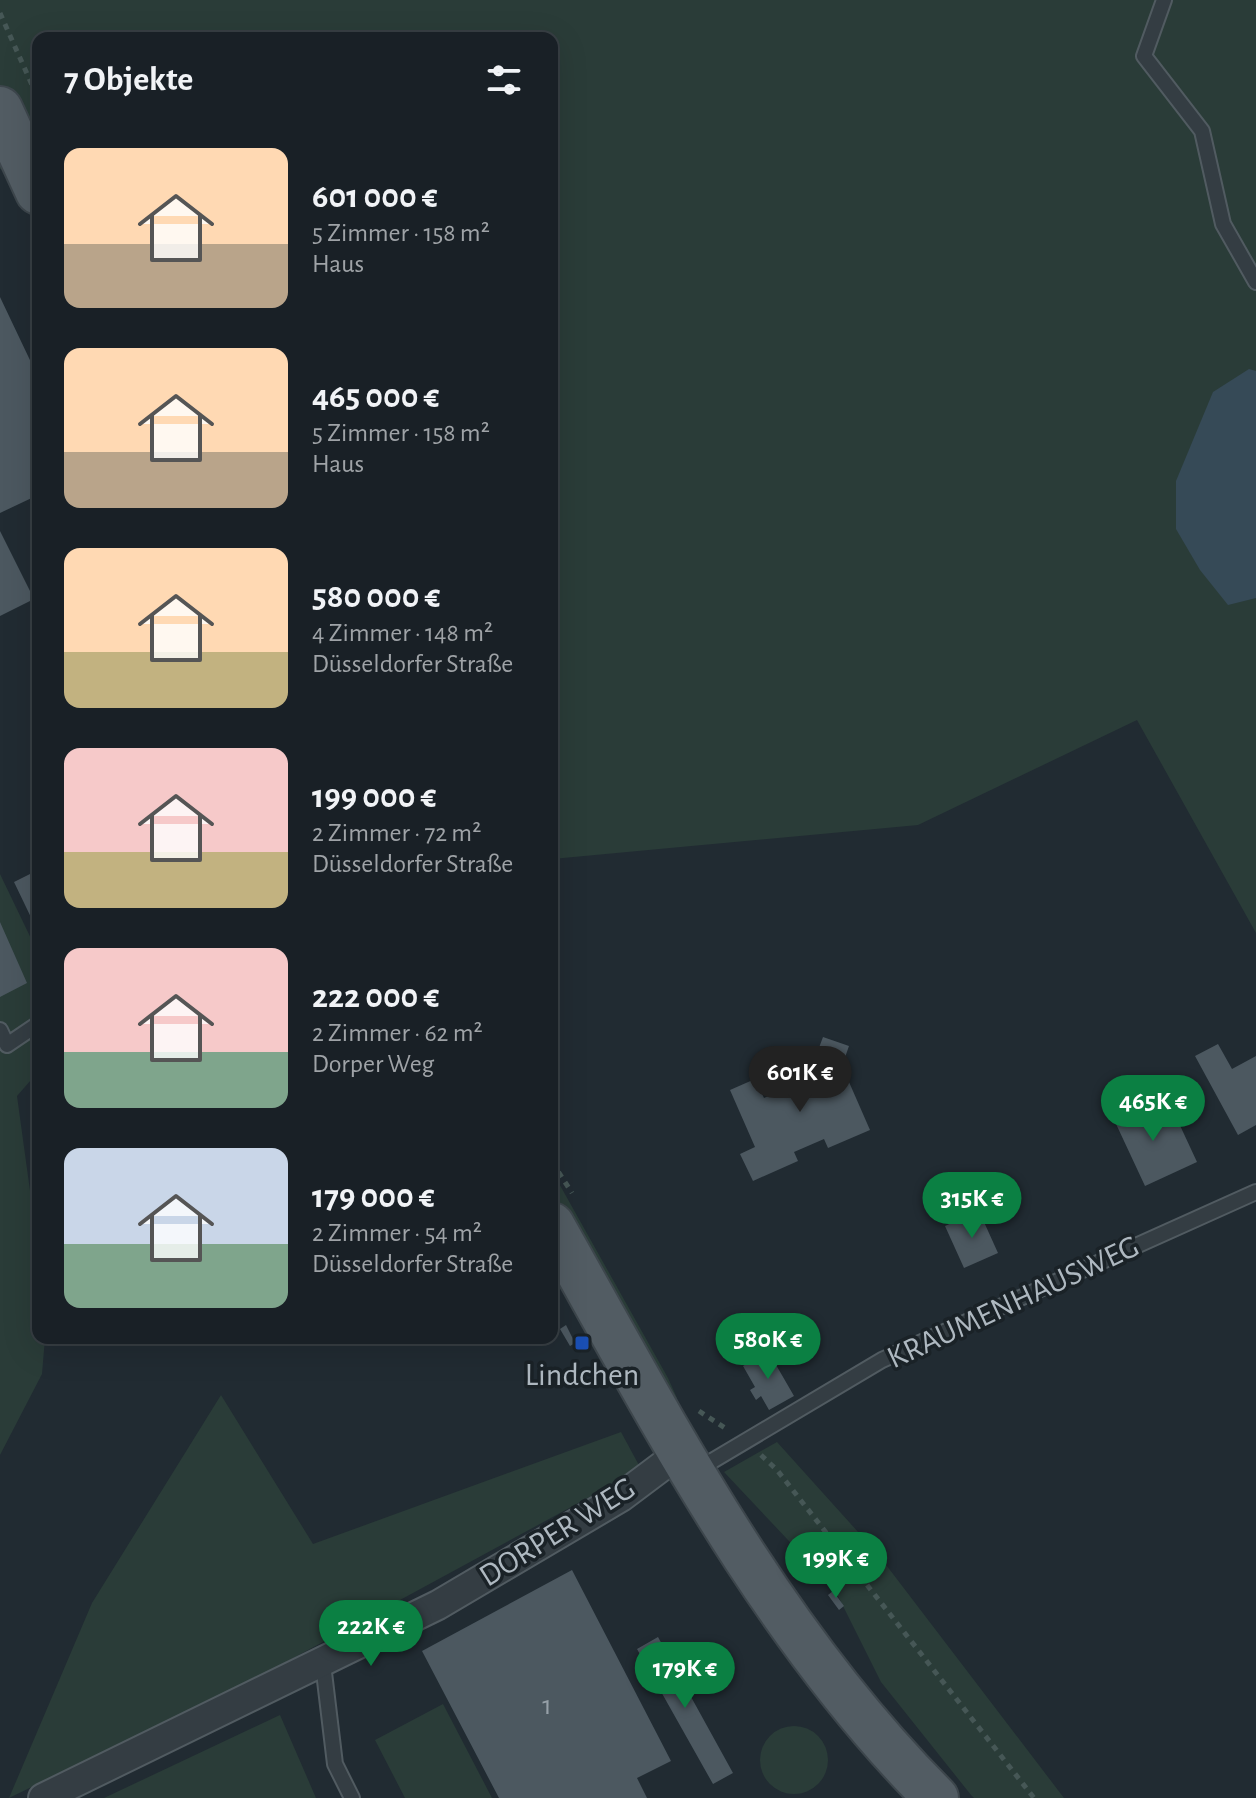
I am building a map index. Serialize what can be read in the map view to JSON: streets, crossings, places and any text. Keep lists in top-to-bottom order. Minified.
{"streets":{"street":["DORPER WEG"],"lane":["KRAUMENHAUSWEG"]},"crossings":[["KRAUMENHAUSWEG","DORPER WEG"]],"places":{"transit":["Lindchen"]},"house_numbers":["1"],"page":{"heading":"7 Objekte","list":[{"name":"601 000 €","note":"5 Zimmer · 158 m² · Haus"},{"name":"465 000 €","note":"5 Zimmer · 158 m² · Haus"},{"name":"580 000 €","note":"4 Zimmer · 148 m² · Düsseldorfer Straße"},{"name":"199 000 €","note":"2 Zimmer · 72 m² · Düsseldorfer Straße"},{"name":"222 000 €","note":"2 Zimmer · 62 m² · Dorper Weg"},{"name":"179 000 €","note":"2 Zimmer · 54 m² · Düsseldorfer Straße"}],"price":["601K €","465K €","315K €","580K €","199K €","222K €","179K €"]}}
